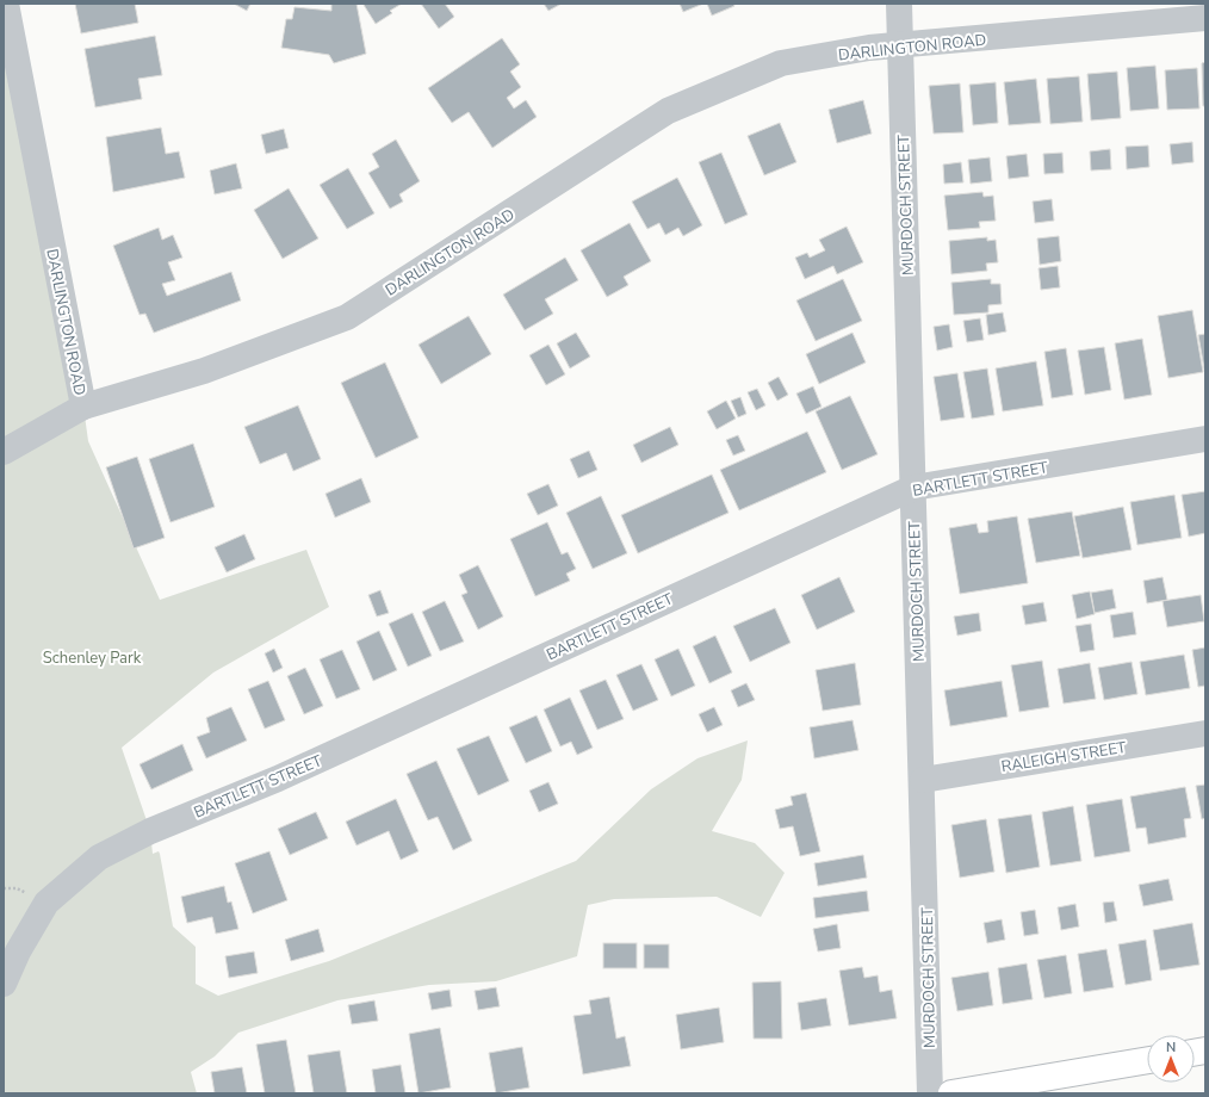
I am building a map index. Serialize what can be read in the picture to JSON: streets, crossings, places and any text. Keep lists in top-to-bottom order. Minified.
{"streets":{"street":["DARLINGTON ROAD","MURDOCH STREET","BARTLETT STREET","RALEIGH STREET"]},"crossings":[["DARLINGTON ROAD","MURDOCH STREET"],["MURDOCH STREET","BARTLETT STREET"],["MURDOCH STREET","RALEIGH STREET"]],"parks":["Schenley Park"],"north":"top"}
